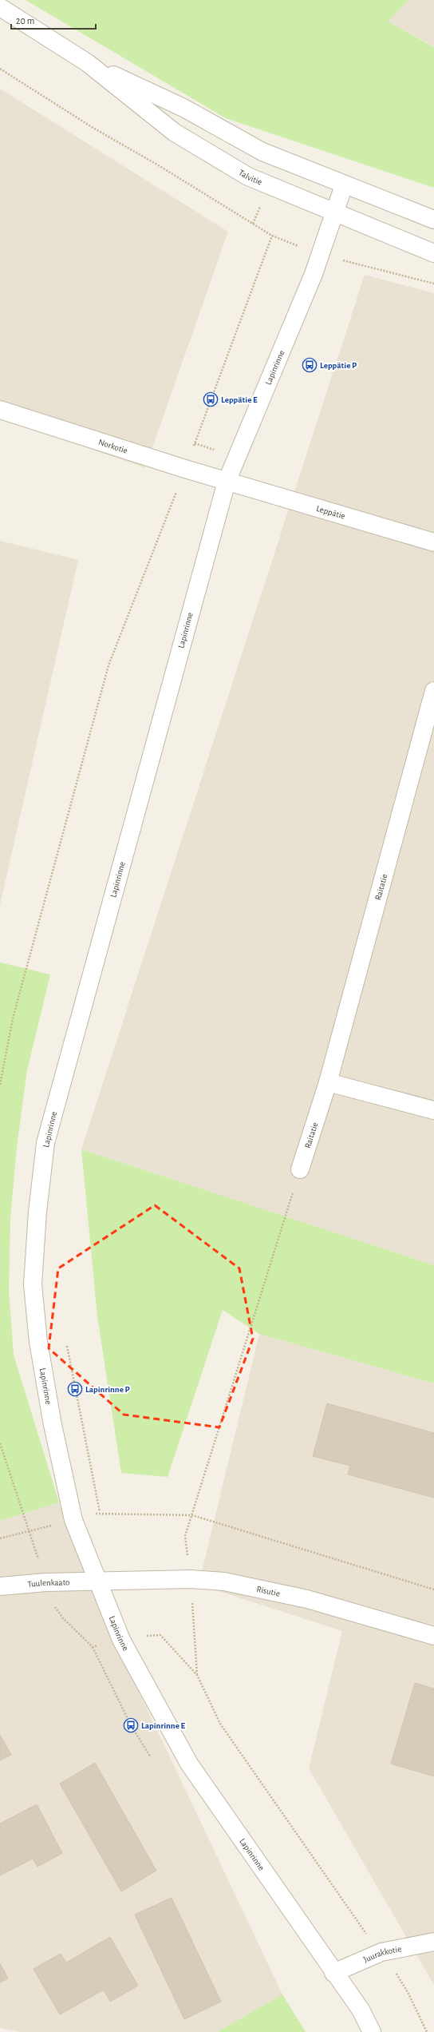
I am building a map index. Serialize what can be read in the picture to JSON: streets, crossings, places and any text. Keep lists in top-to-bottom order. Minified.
{"streets":{"street":["Talvitie","Lapinrinne","Norkotie","Leppätie","Raitatie","Tuulenkaato","Risutie","Juurakkotie"]},"crossings":[["Talvitie","Lapinrinne"],["Lapinrinne","Norkotie"],["Lapinrinne","Leppätie"],["Lapinrinne","Tuulenkaato"],["Lapinrinne","Risutie"],["Lapinrinne","Juurakkotie"],["Norkotie","Leppätie"],["Tuulenkaato","Risutie"]],"places":{"bus stop":["Leppätie P","Leppätie E","Lapinrinne P","Lapinrinne E"]},"scale_bar":"20 m"}
